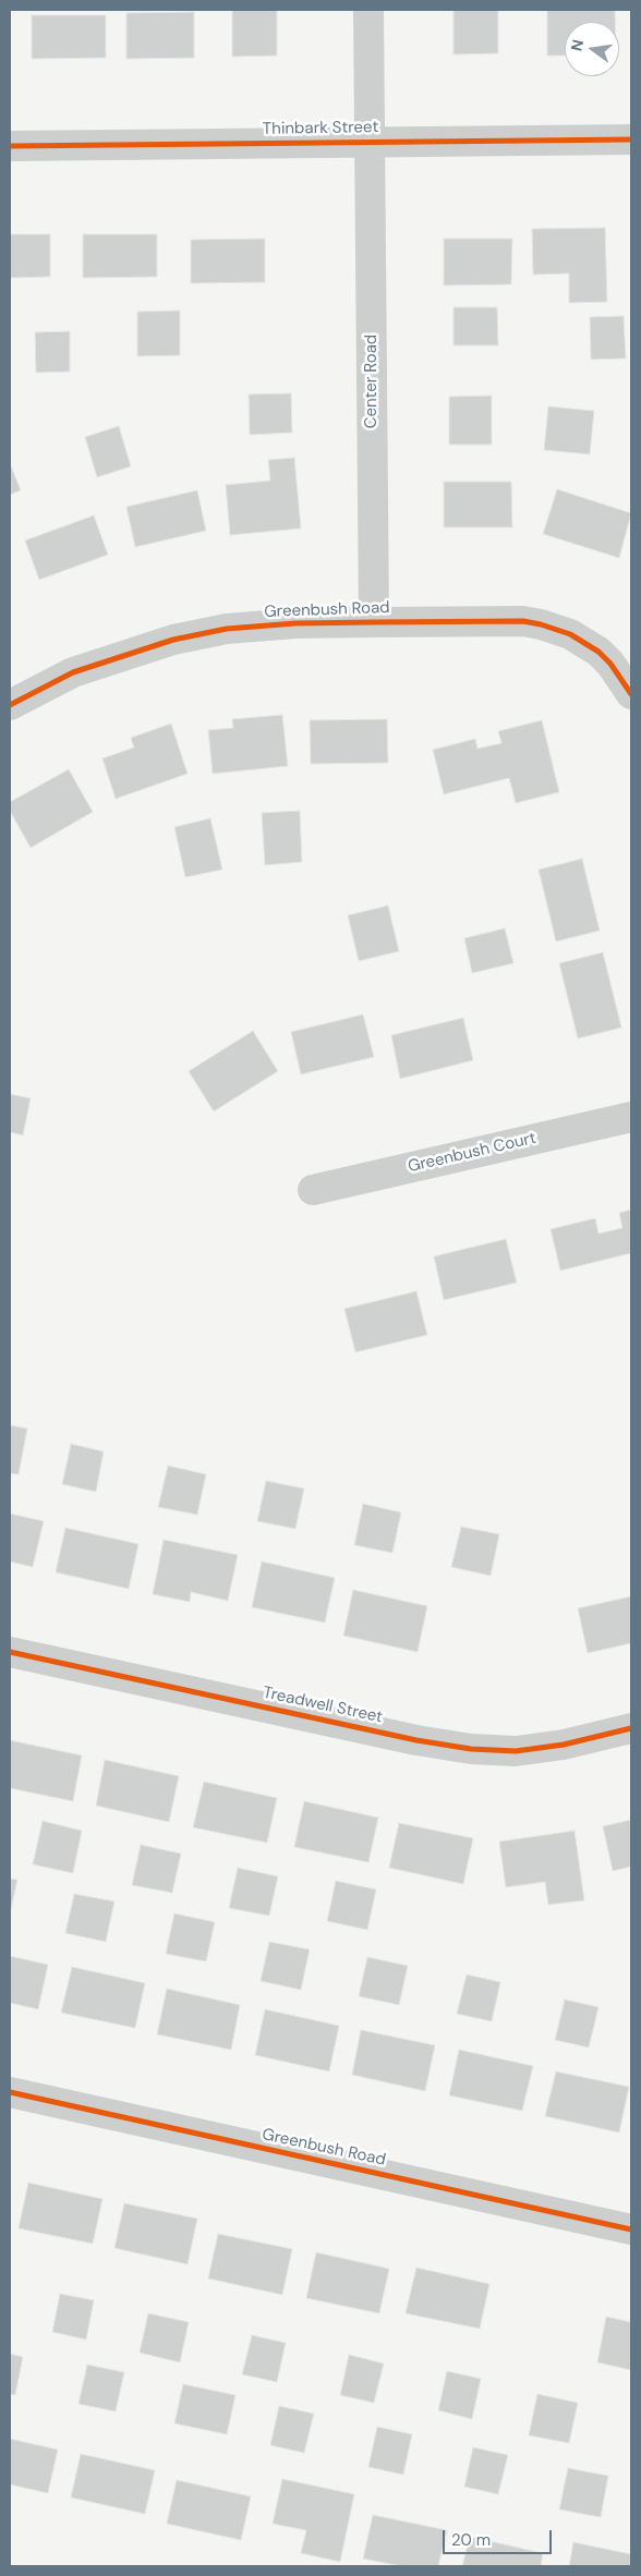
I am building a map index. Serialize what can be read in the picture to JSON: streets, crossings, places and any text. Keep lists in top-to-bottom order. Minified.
{"streets":{"street":["Thinbark Street","Center Road","Greenbush Road","Greenbush Court","Treadwell Street"]},"crossings":[["Thinbark Street","Center Road"],["Center Road","Greenbush Road"]],"scale_bar":"20 m","north":"left"}
